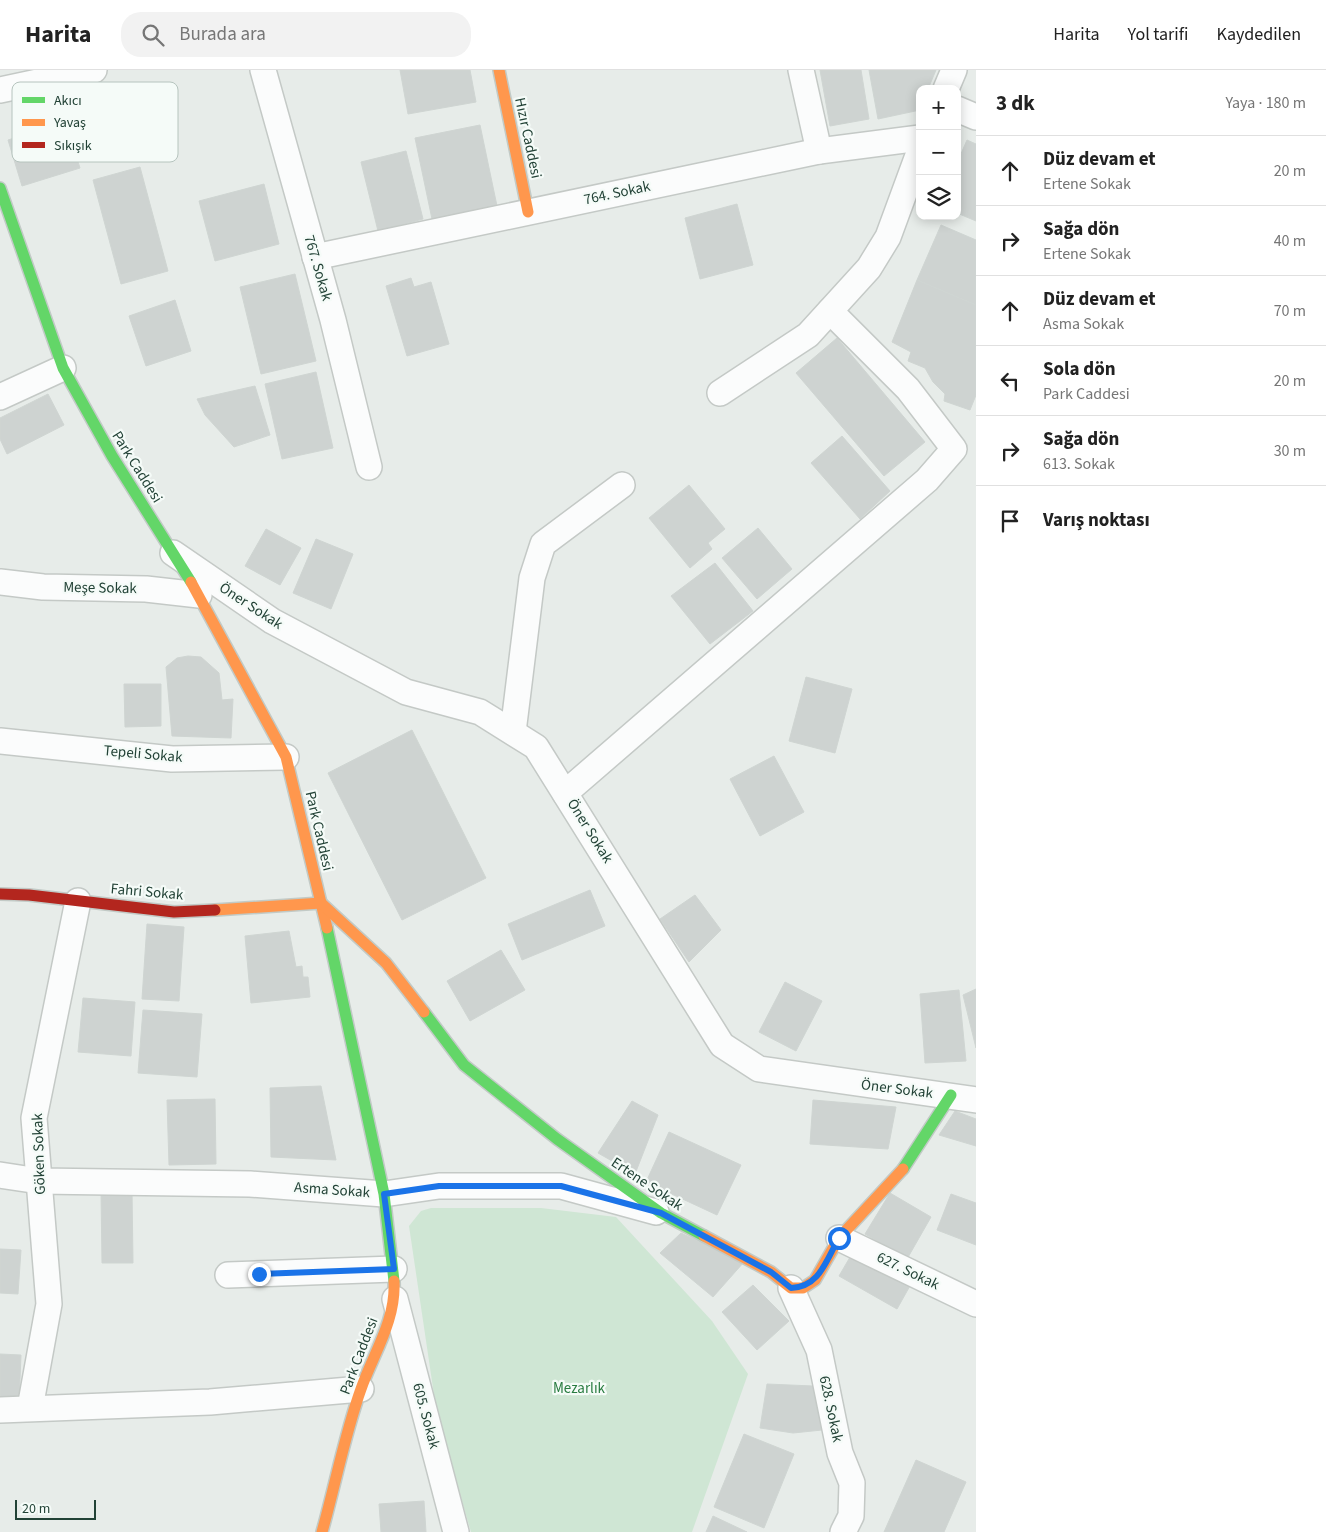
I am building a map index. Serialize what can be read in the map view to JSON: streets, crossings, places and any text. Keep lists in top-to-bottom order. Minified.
{"streets":{"street":["Hızır Caddesi","764. Sokak","767. Sokak","Park Caddesi","Meşe Sokak","Öner Sokak","Tepeli Sokak","Fahri Sokak","Göken Sokak","Ertene Sokak","Asma Sokak","627. Sokak","628. Sokak","605. Sokak"]},"crossings":[["Hızır Caddesi","764. Sokak"],["764. Sokak","767. Sokak"],["Park Caddesi","Meşe Sokak"],["Park Caddesi","Öner Sokak"],["Park Caddesi","Tepeli Sokak"],["Park Caddesi","Fahri Sokak"],["Park Caddesi","Ertene Sokak"],["Park Caddesi","Asma Sokak"],["Park Caddesi","605. Sokak"],["Fahri Sokak","Göken Sokak"],["Fahri Sokak","Ertene Sokak"],["Göken Sokak","Asma Sokak"],["Ertene Sokak","Asma Sokak"],["Ertene Sokak","628. Sokak"]],"parks":["Mezarlık"],"legend":["Akıcı","Yavaş","Sıkışık"],"scale_bar":"20 m","page":{"header":"Harita","search":"Burada ara","nav":["Harita","Yol tarifi","Kaydedilen"],"heading":["3 dk","Yaya · 180 m"],"map_buttons":["+","−"],"list":[["Düz devam et","Ertene Sokak","20 m"],["Sağa dön","Ertene Sokak","40 m"],["Düz devam et","Asma Sokak","70 m"],["Sola dön","Park Caddesi","20 m"],["Sağa dön","613. Sokak","30 m"],"Varış noktası"],"scale":"20 m"}}
